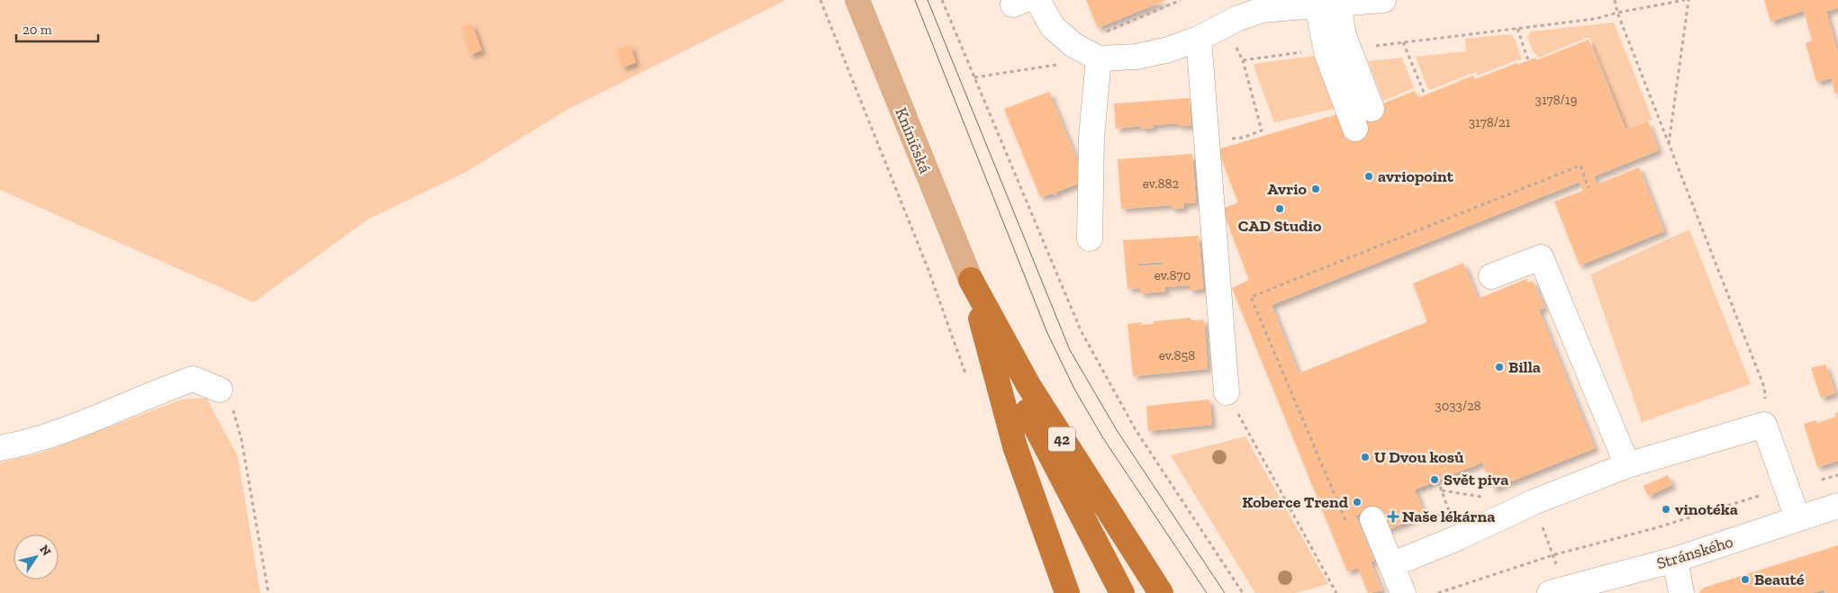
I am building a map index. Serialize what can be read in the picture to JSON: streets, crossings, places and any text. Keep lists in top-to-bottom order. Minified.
{"streets":{"highway":["42"],"main road":["Kníničská"],"street":["Stránského"]},"crossings":[["Kníničská","42"]],"places":{"other":["avriopoint","Avrio","CAD Studio","Billa","U Dvou kosů","Svět piva","Koberce Trend","vinotéka","Beauté"],"health":["Naše lékárna"]},"house_numbers":["3178/19","3178/21","ev.882","ev.870","ev.858","3033/28"],"scale_bar":"20 m","north":"top right"}
